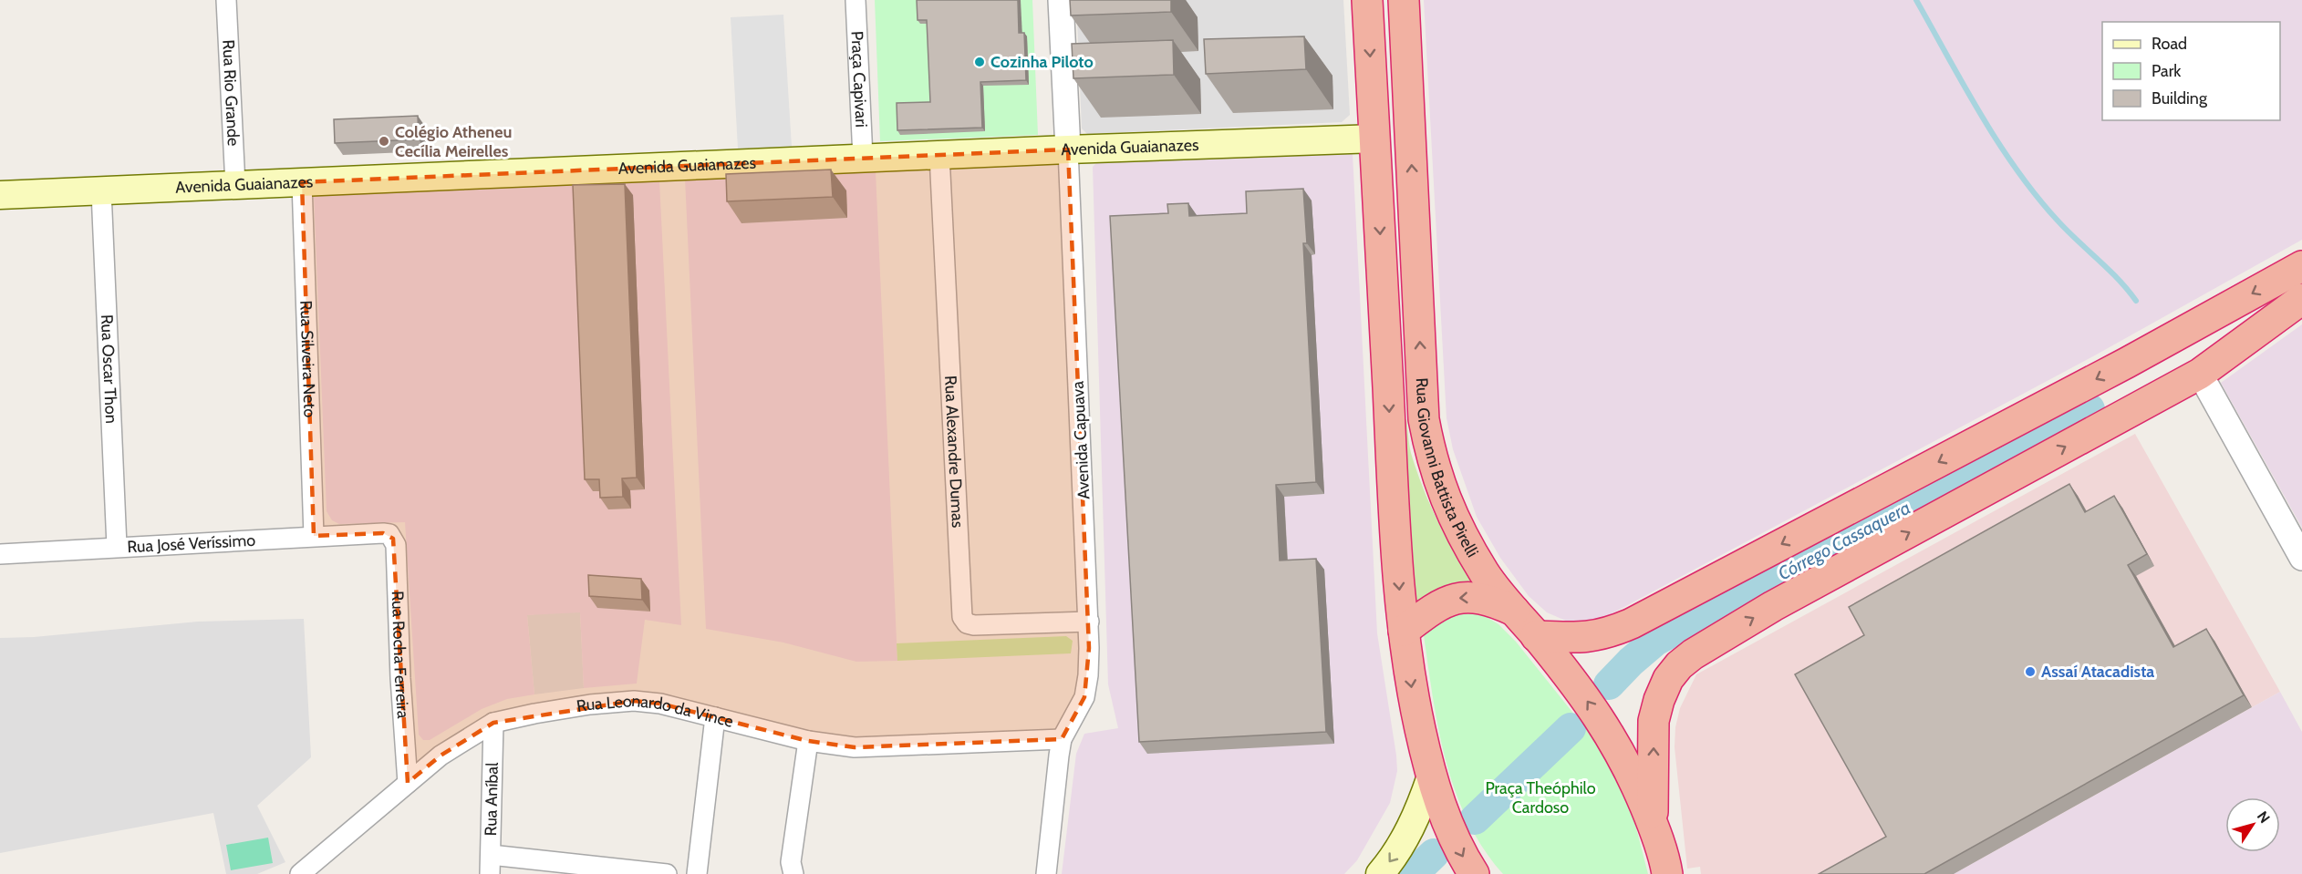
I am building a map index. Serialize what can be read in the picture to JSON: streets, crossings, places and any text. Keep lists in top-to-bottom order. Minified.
{"streets":{"highway":["Rua Giovanni Battista Pirelli"],"main road":["Avenida Guaianazes"],"street":["Praça Capivari","Rua Rio Grande","Rua Silveira Neto","Rua Oscar Thon","Avenida Capuava","Rua Alexandre Dumas","Rua José Veríssimo","Rua Rocha Ferreira","Rua Leonardo da Vince","Rua Aníbal"]},"crossings":[["Praça Capivari","Avenida Guaianazes"],["Rua Rio Grande","Avenida Guaianazes"],["Avenida Guaianazes","Rua Silveira Neto"],["Avenida Guaianazes","Rua Oscar Thon"],["Avenida Guaianazes","Avenida Capuava"],["Avenida Guaianazes","Rua Alexandre Dumas"],["Rua Silveira Neto","Rua José Veríssimo"],["Rua Oscar Thon","Rua José Veríssimo"],["Avenida Capuava","Rua Alexandre Dumas"],["Avenida Capuava","Rua Leonardo da Vince"],["Rua José Veríssimo","Rua Rocha Ferreira"],["Rua Rocha Ferreira","Rua Leonardo da Vince"],["Rua Leonardo da Vince","Rua Aníbal"]],"water":["Córrego Cassaquera"],"parks":["Praça Theóphilo Cardoso"],"places":["Cozinha Piloto","Colégio Atheneu Cecília Meirelles","Assaí Atacadista"],"legend":["Road","Park","Building"],"north":"top right"}
